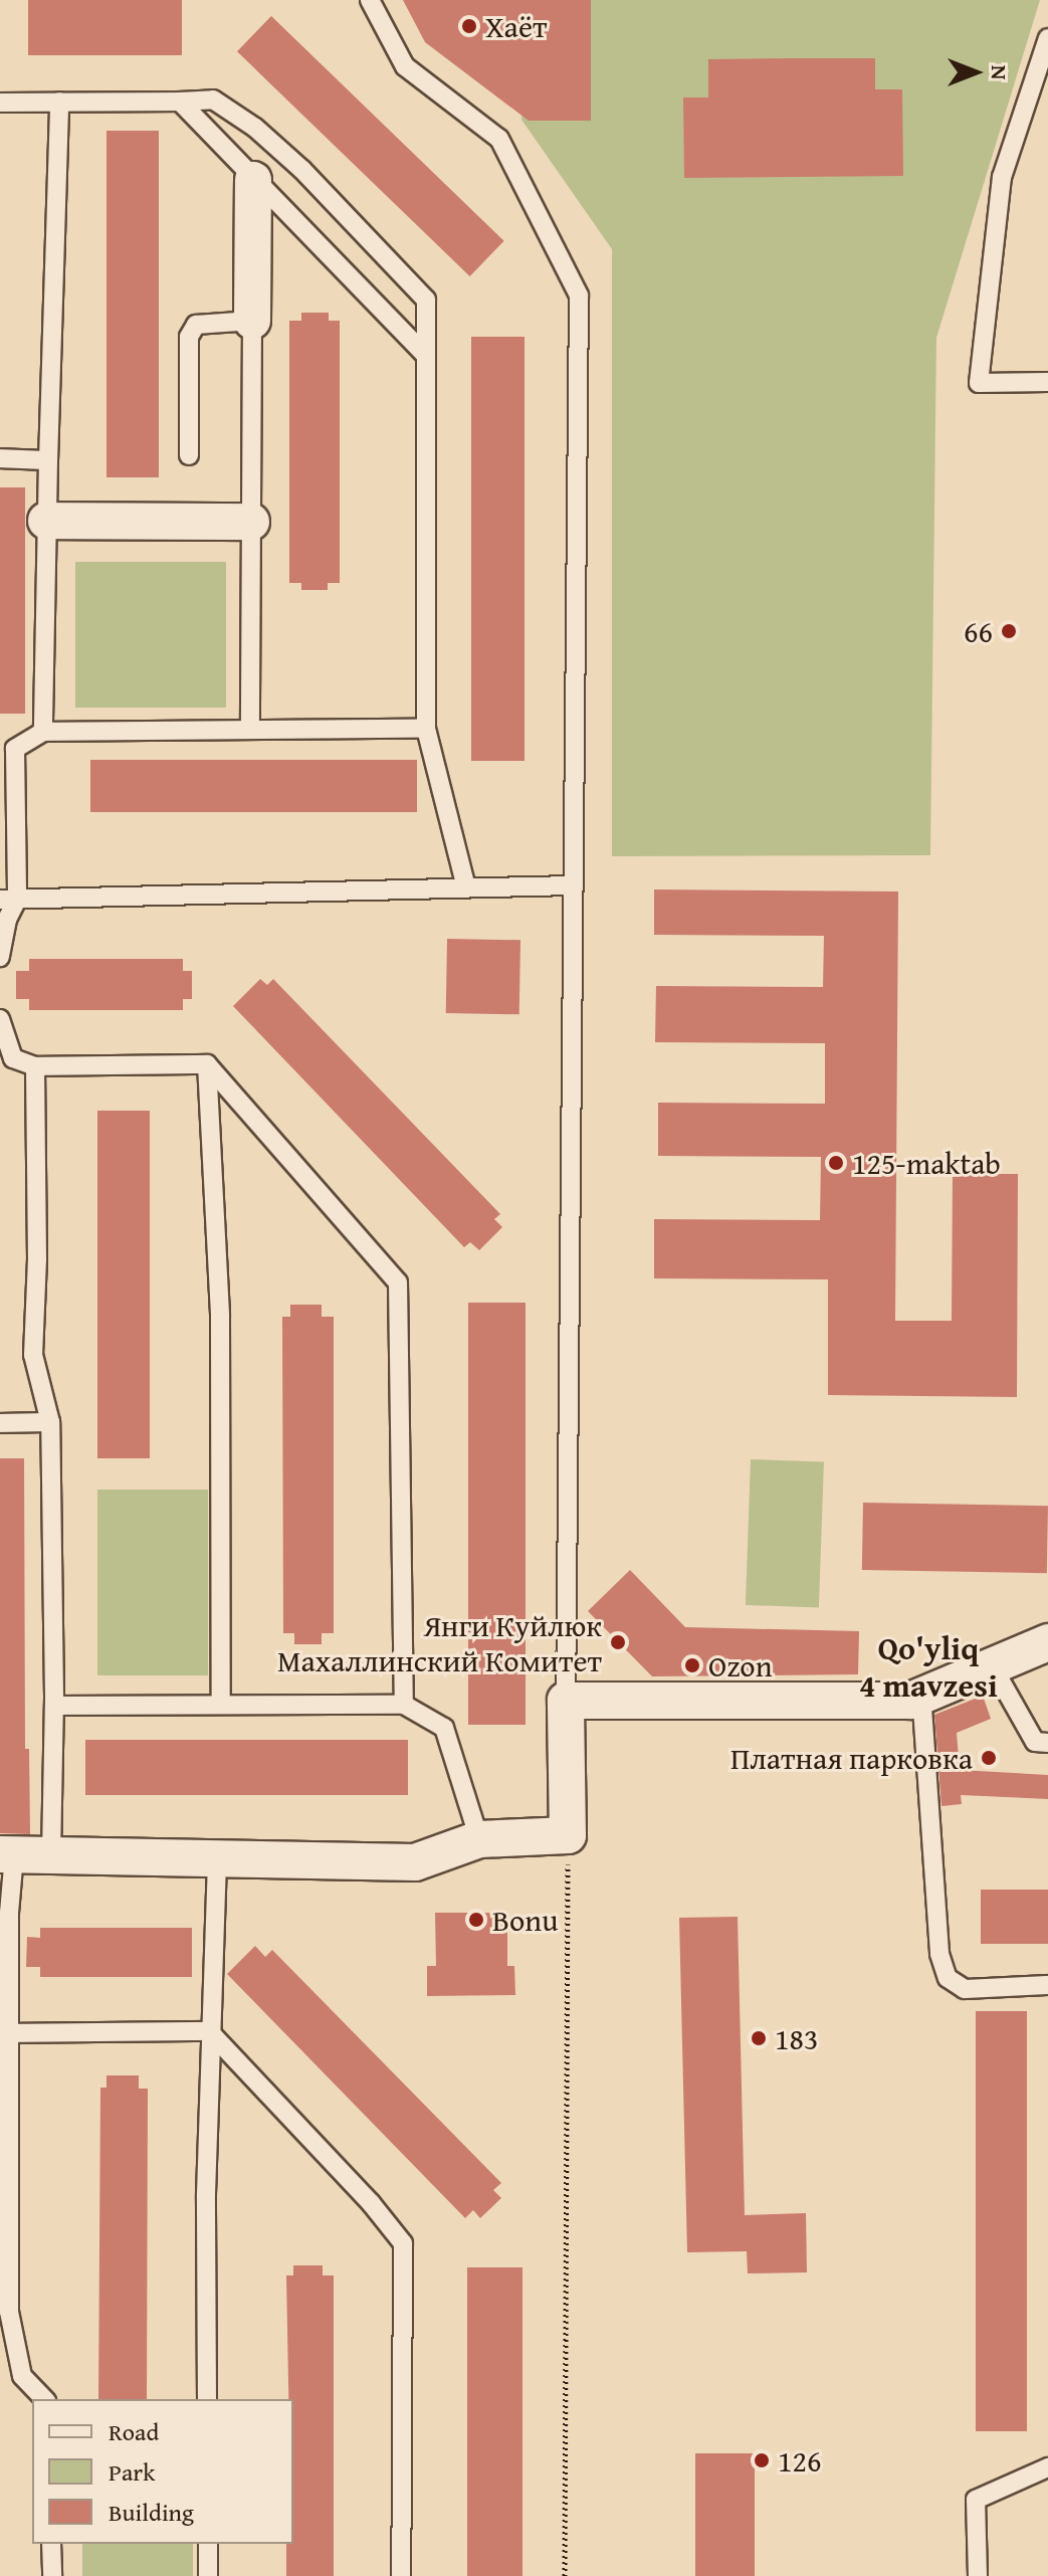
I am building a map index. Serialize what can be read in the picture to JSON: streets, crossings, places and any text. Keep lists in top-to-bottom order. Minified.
{"districts":["Qo'yliq 4 mavzesi"],"places":["Хаёт","66","125-maktab","Янги Куйлюк Махаллинский Комитет","Ozon","Платная парковка","Bonu","183","126"],"legend":["Road","Park","Building"],"north":"right"}
